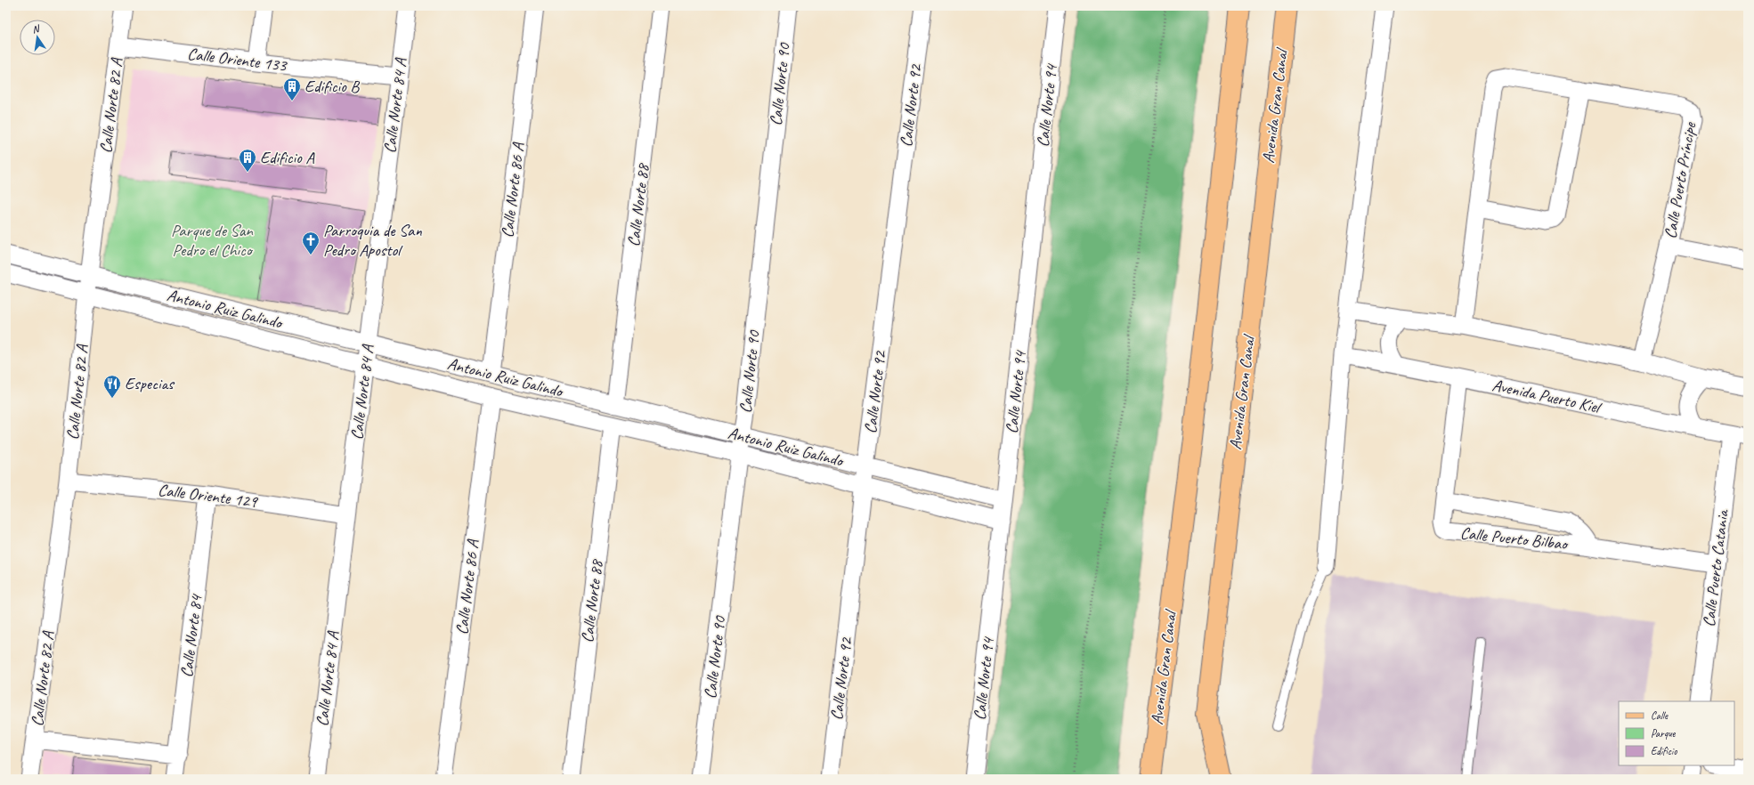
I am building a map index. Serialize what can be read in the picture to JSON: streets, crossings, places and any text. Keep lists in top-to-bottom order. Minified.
{"streets":{"main road":["Avenida Gran Canal"],"street":["Calle Oriente 133","Calle Norte 90","Calle Norte 82 A","Calle Norte 84 A","Calle Norte 92","Calle Norte 94","Calle Puerto Príncipe","Calle Norte 86 A","Calle Norte 88","Antonio Ruiz Galindo","Avenida Puerto Kiel","Calle Oriente 129","Calle Puerto Bilbao","Calle Puerto Catania","Calle Norte 84"]},"crossings":[["Calle Oriente 133","Calle Norte 82 A"],["Calle Oriente 133","Calle Norte 84 A"],["Calle Norte 90","Antonio Ruiz Galindo"],["Calle Norte 82 A","Antonio Ruiz Galindo"],["Calle Norte 82 A","Calle Oriente 129"],["Calle Norte 84 A","Antonio Ruiz Galindo"],["Calle Norte 84 A","Calle Oriente 129"],["Calle Norte 92","Antonio Ruiz Galindo"],["Calle Norte 94","Antonio Ruiz Galindo"],["Calle Norte 86 A","Antonio Ruiz Galindo"],["Calle Norte 88","Antonio Ruiz Galindo"],["Avenida Puerto Kiel","Calle Puerto Bilbao"],["Avenida Puerto Kiel","Calle Puerto Catania"],["Calle Oriente 129","Calle Norte 84"],["Calle Puerto Bilbao","Calle Puerto Catania"]],"parks":["Parque de San Pedro el Chico"],"places":{"building":["Edificio B","Edificio A"],"church":["Parroquia de San Pedro Apostol"],"restaurant":["Especias"]},"legend":["Calle","Parque","Edificio"],"north":"top"}
